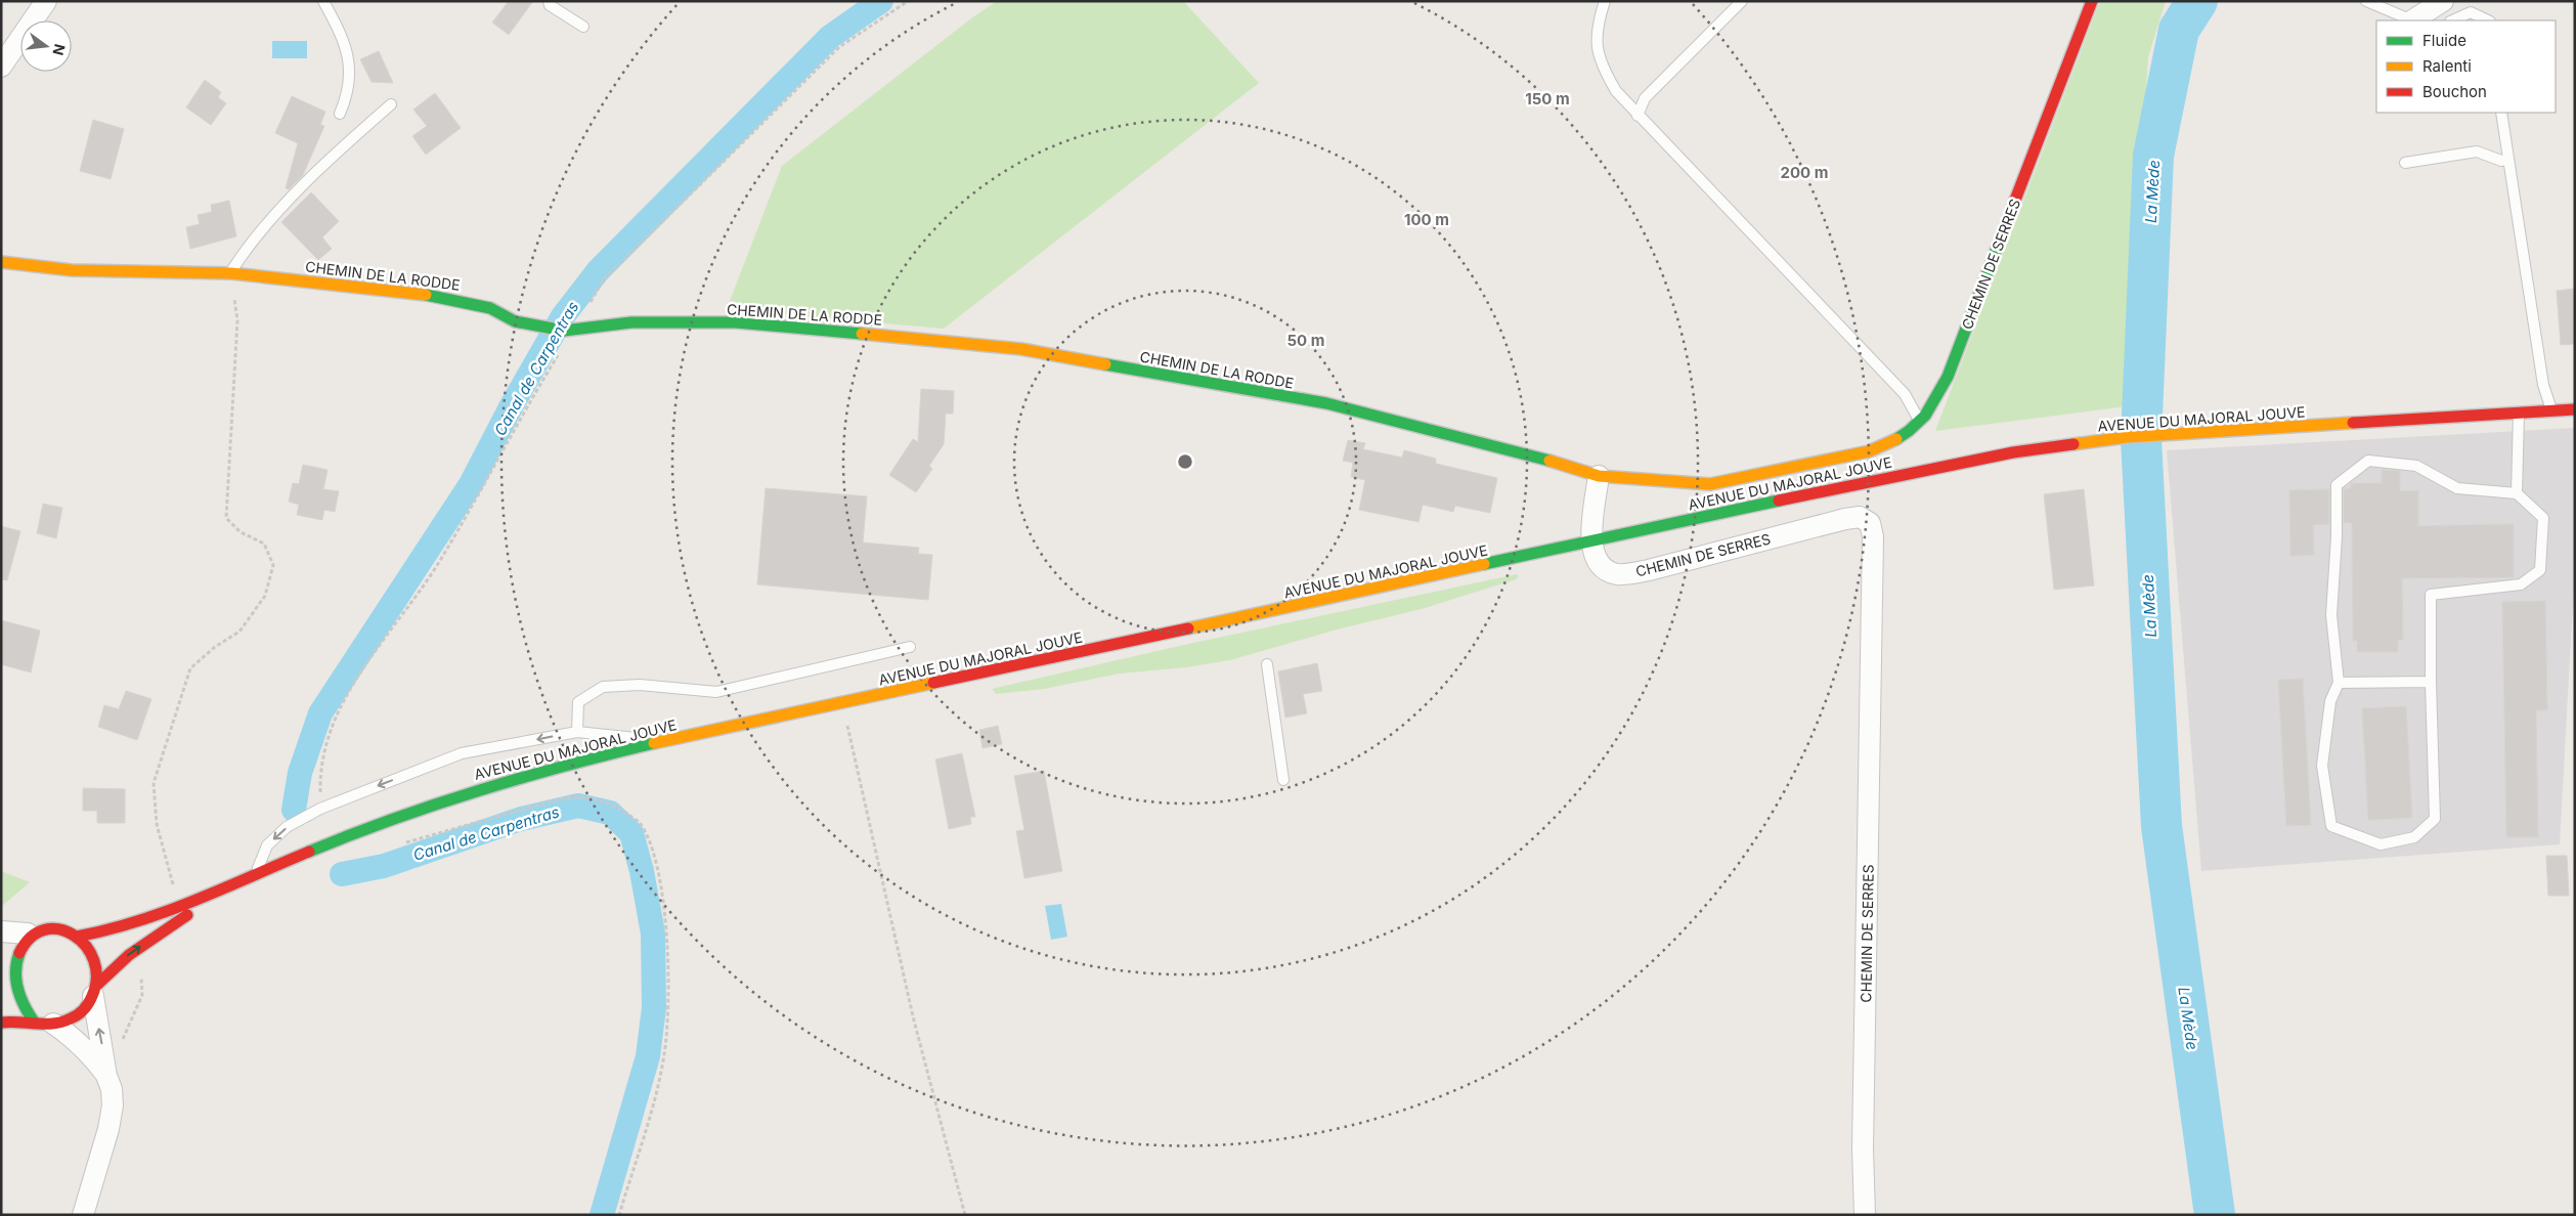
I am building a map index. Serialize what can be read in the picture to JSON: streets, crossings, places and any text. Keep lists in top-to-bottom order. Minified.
{"streets":{"main road":["CHEMIN DE SERRES","CHEMIN DE LA RODDE","AVENUE DU MAJORAL JOUVE"]},"crossings":[["CHEMIN DE SERRES","CHEMIN DE LA RODDE"],["CHEMIN DE SERRES","AVENUE DU MAJORAL JOUVE"]],"water":["La Mède","Canal de Carpentras"],"legend":["Fluide","Ralenti","Bouchon"],"north":"right","rings":["150 m","200 m","100 m","50 m"]}
